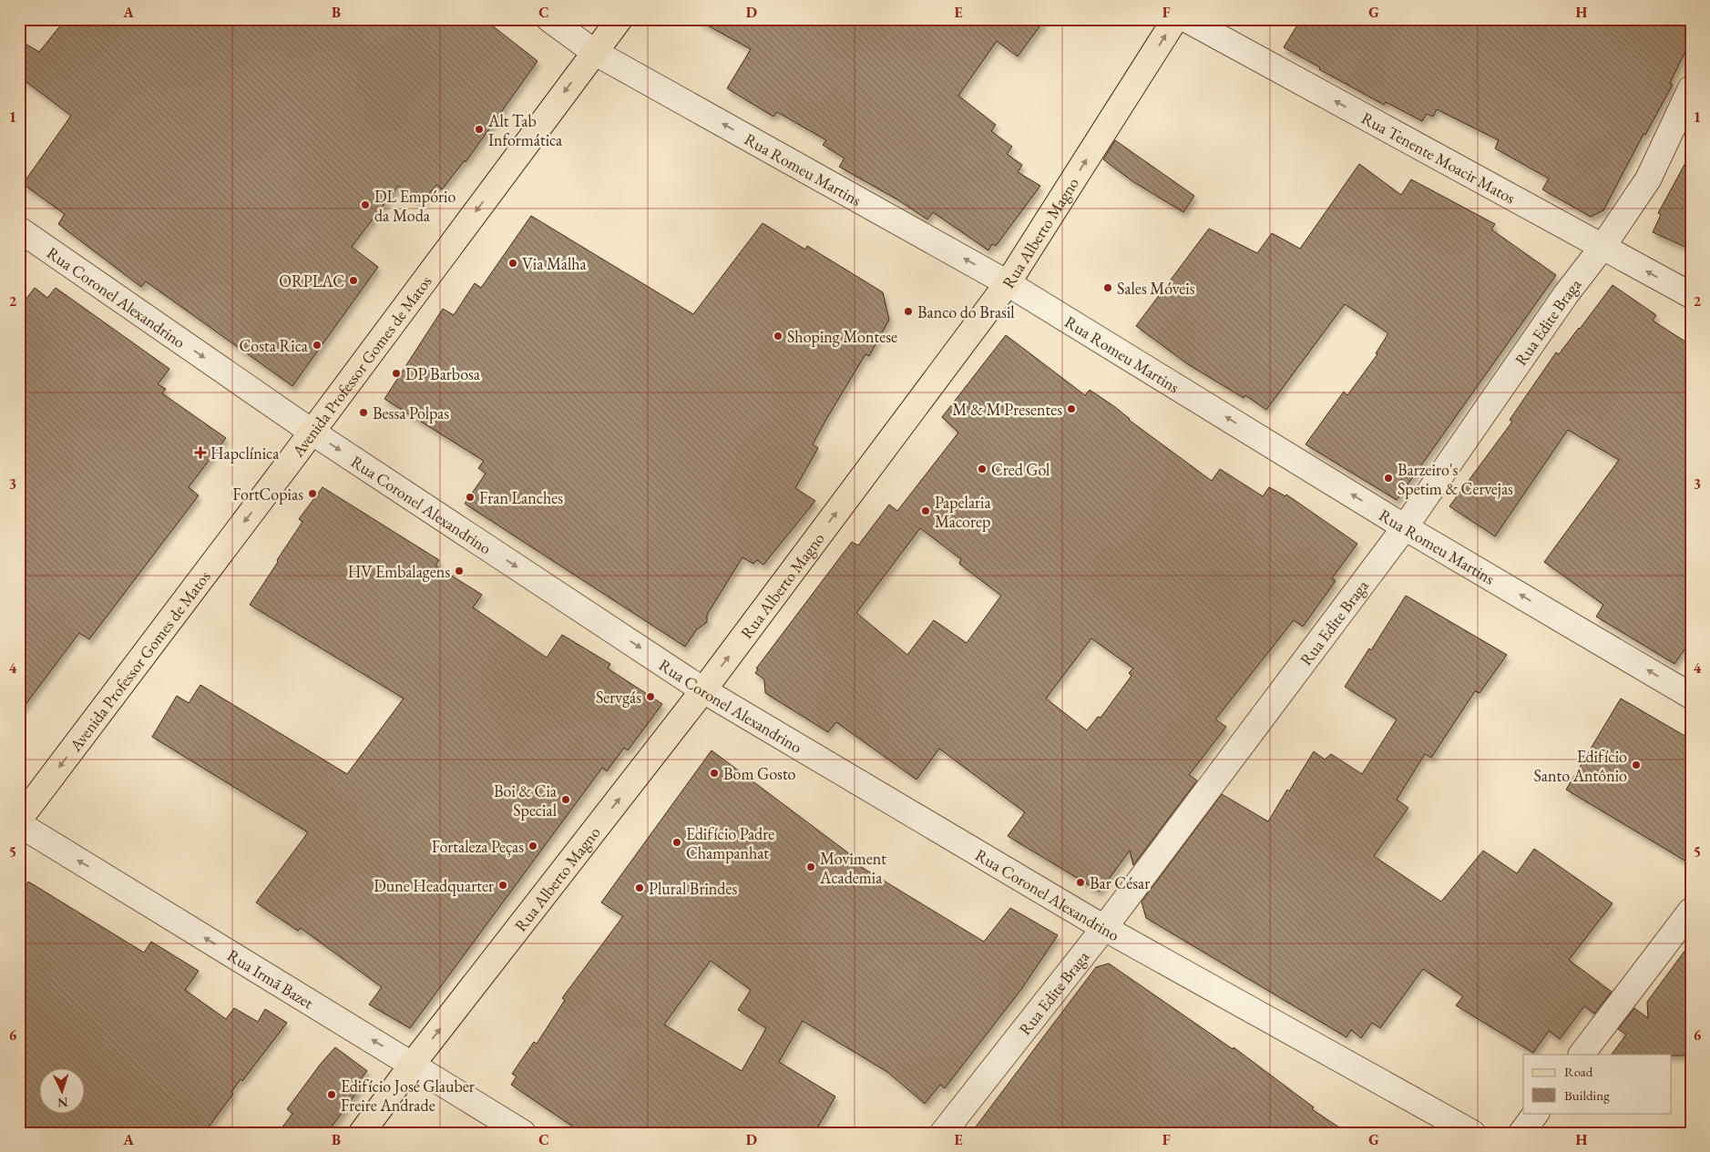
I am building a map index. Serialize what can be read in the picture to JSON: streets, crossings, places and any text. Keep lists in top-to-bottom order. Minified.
{"streets":{"main road":["Rua Alberto Magno","Avenida Professor Gomes de Matos"],"street":["Rua Tenente Moacir Matos","Rua Romeu Martins","Rua Coronel Alexandrino","Rua Edite Braga","Rua Irmã Bazet"]},"crossings":[["Rua Tenente Moacir Matos","Rua Edite Braga"],["Rua Romeu Martins","Rua Alberto Magno"],["Rua Romeu Martins","Rua Edite Braga"],["Rua Romeu Martins","Avenida Professor Gomes de Matos"],["Rua Alberto Magno","Rua Coronel Alexandrino"],["Rua Alberto Magno","Rua Irmã Bazet"],["Rua Coronel Alexandrino","Rua Edite Braga"],["Rua Coronel Alexandrino","Avenida Professor Gomes de Matos"]],"one_way":["Rua Tenente Moacir Matos","Rua Romeu Martins","Rua Alberto Magno","Rua Coronel Alexandrino","Avenida Professor Gomes de Matos","Rua Irmã Bazet"],"places":{"other":["Alt Tab Informática","DL Empório da Moda","Via Malha","ORPLAC","Sales Móveis","Banco do Brasil","Shoping Montese","Costa Rica","DP Barbosa","M & M Presentes","Bessa Polpas","Cred Gol","Barzeiro's Spetim & Cervejas","FortCopias","Fran Lanches","Papelaria Macorep","HV Embalagens","Servgás","Edifício Santo Antônio","Bom Gosto","Boi & Cia Special","Edifício Padre Champanhat","Fortaleza Peças","Moviment Academia","Bar César","Dune Headquarter","Plural Brindes","Edifício José Glauber Freire Andrade"],"health":["Hapclínica"]},"legend":["Road","Building"],"north":"bottom","grid":{"columns":["A","B","C","D","E","F","G","H"],"rows":["1","2","3","4","5","6"]}}
